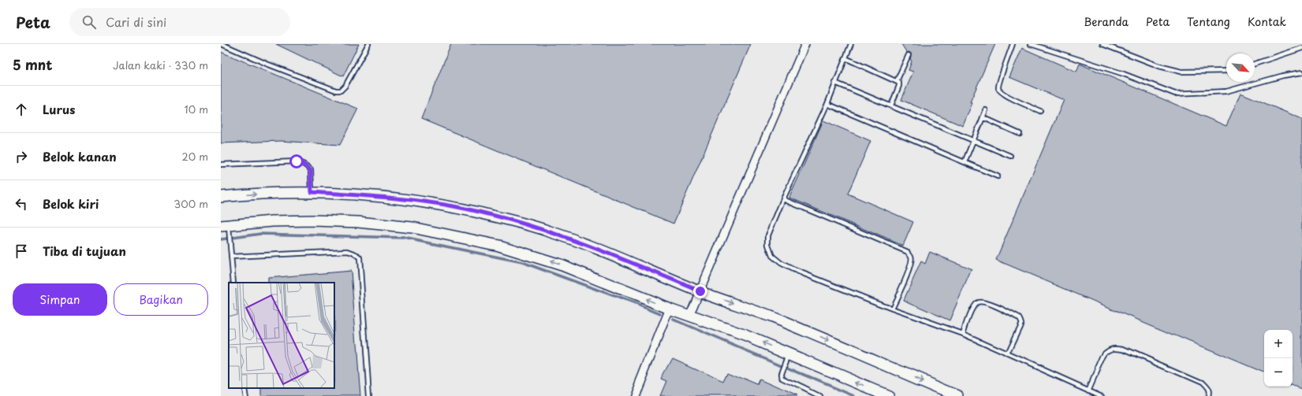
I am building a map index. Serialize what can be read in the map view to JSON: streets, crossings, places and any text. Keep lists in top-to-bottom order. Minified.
{"north":"bottom right","page":{"header":"Peta","search":"Cari di sini","nav":["Beranda","Peta","Tentang","Kontak"],"heading":["5 mnt","Jalan kaki · 330 m"],"list":[["Lurus","10 m"],["Belok kanan","20 m"],["Belok kiri","300 m"],"Tiba di tujuan"],"buttons":["Simpan","Bagikan"],"map_buttons":["+","−"]}}
